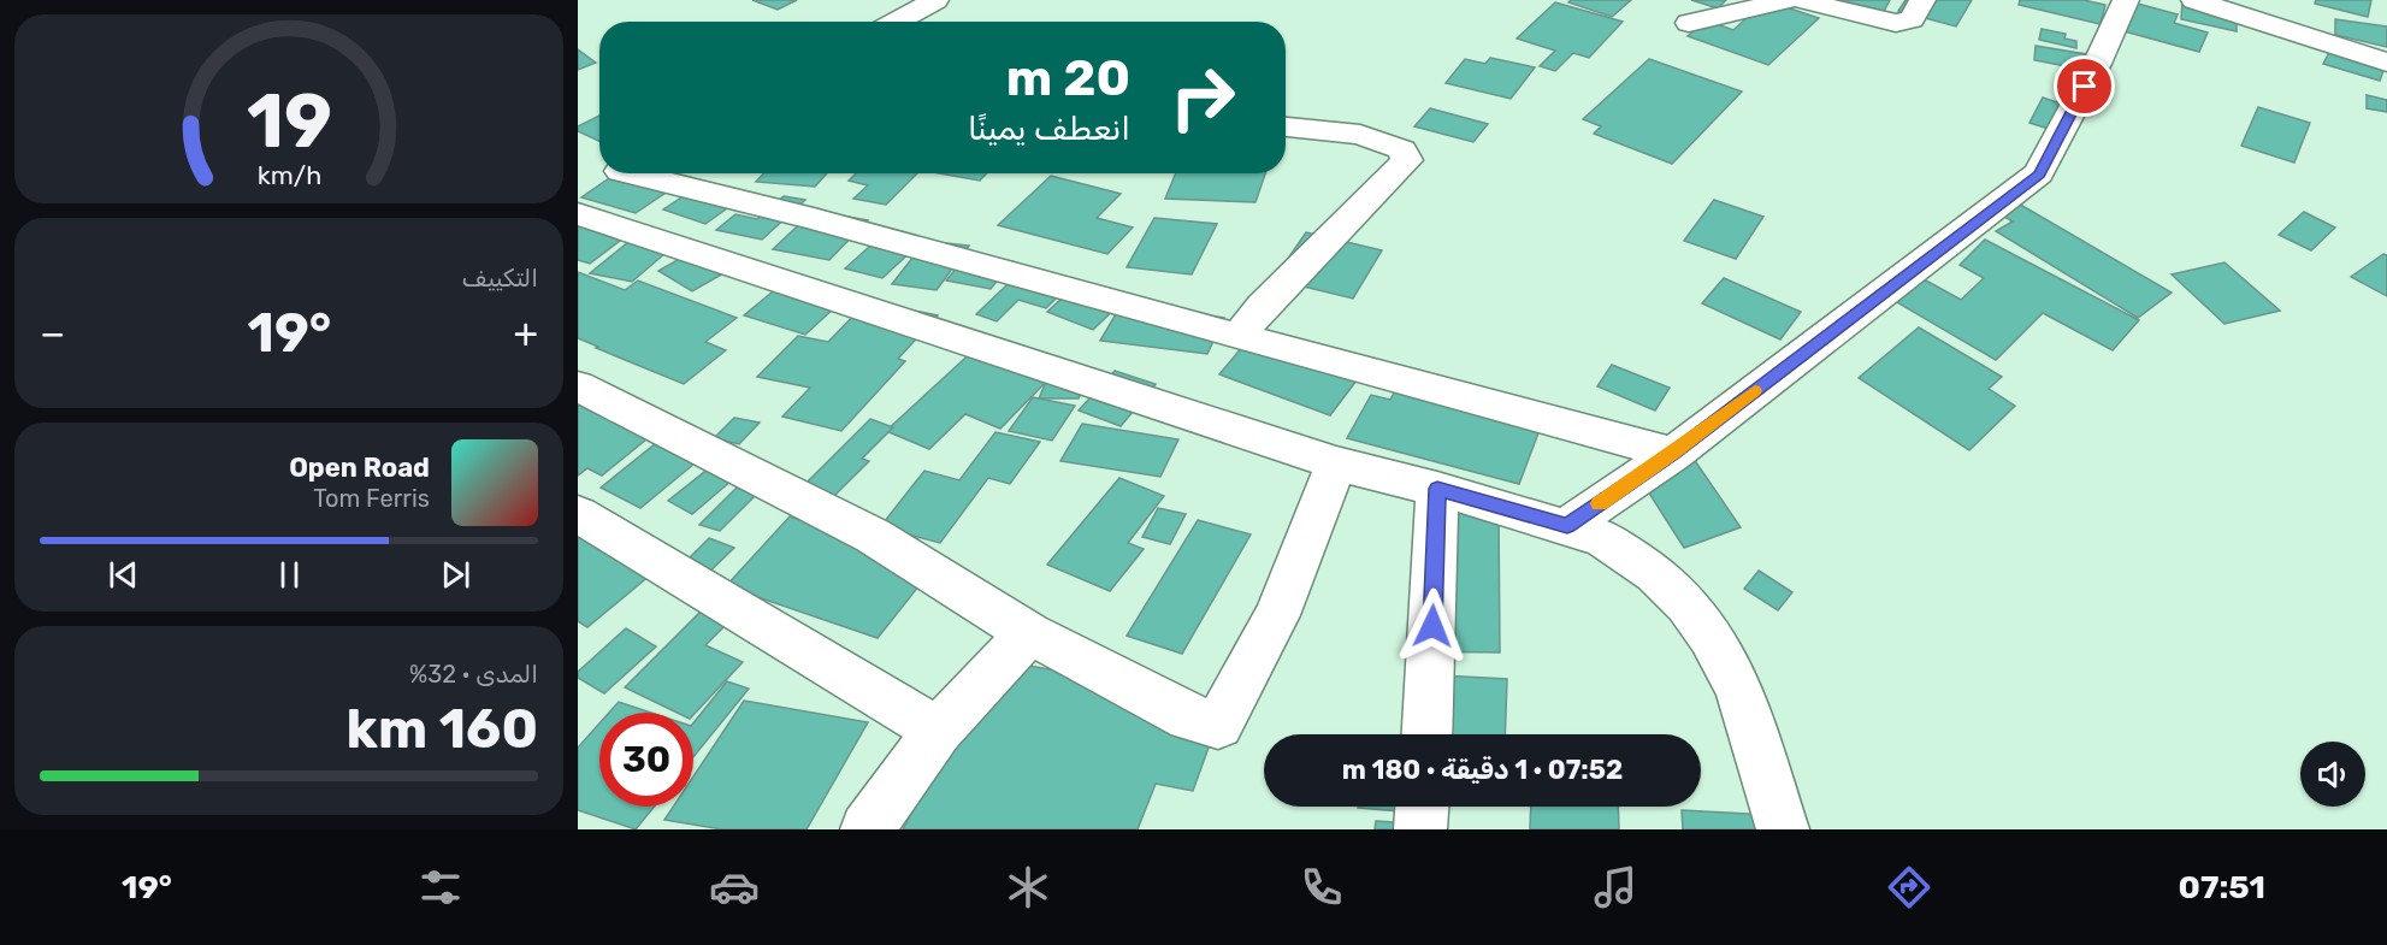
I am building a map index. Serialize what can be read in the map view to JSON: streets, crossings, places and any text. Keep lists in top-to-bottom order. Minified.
{"page":{"turn":["20 m","انعطف يمينًا"],"tile":["التكييف",["المدى · 32%","160 km"]],"heat":["−","19°","+"],"song":["Open Road","Tom Ferris"],"limit":"30","trip":"07:52 · 1 دقيقة · 180 m","tabs":["07:51","19°"],"gauge":["19","km/h"]}}
